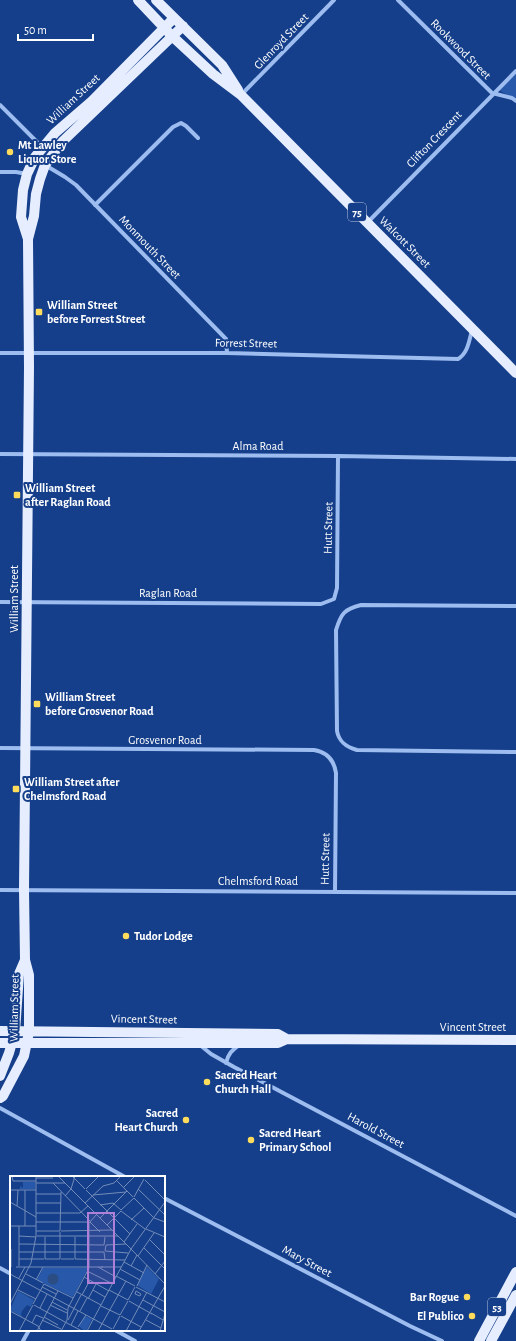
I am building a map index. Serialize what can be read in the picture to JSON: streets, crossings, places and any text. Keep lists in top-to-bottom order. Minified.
{"streets":{"main road":["William Street","75","Walcott Street","Vincent Street","53"],"street":["Glenroyd Street","Rookwood Street","Clifton Crescent","Monmouth Street","Forrest Street","Alma Road","Hutt Street","Raglan Road","Grosvenor Road","Chelmsford Road","Harold Street","Mary Street"]},"crossings":[["Glenroyd Street","Walcott Street"],["Rookwood Street","Clifton Crescent"],["William Street","Walcott Street"],["William Street","Monmouth Street"],["William Street","Forrest Street"],["William Street","Alma Road"],["William Street","Raglan Road"],["William Street","Grosvenor Road"],["William Street","Chelmsford Road"],["William Street","Vincent Street"],["Clifton Crescent","Walcott Street"],["Walcott Street","Forrest Street"],["Monmouth Street","Forrest Street"],["Alma Road","Hutt Street"],["Hutt Street","Raglan Road"],["Hutt Street","Grosvenor Road"],["Hutt Street","Chelmsford Road"],["Vincent Street","Harold Street"]],"places":{"other":["Mt Lawley Liquor Store","Tudor Lodge","Sacred Heart Church Hall","Sacred Heart Church","Sacred Heart Primary School","Bar Rogue","El Publico"],"transit":["William Street before Forrest Street","William Street after Raglan Road","William Street before Grosvenor Road","William Street after Chelmsford Road"]},"scale_bar":"50 m"}
